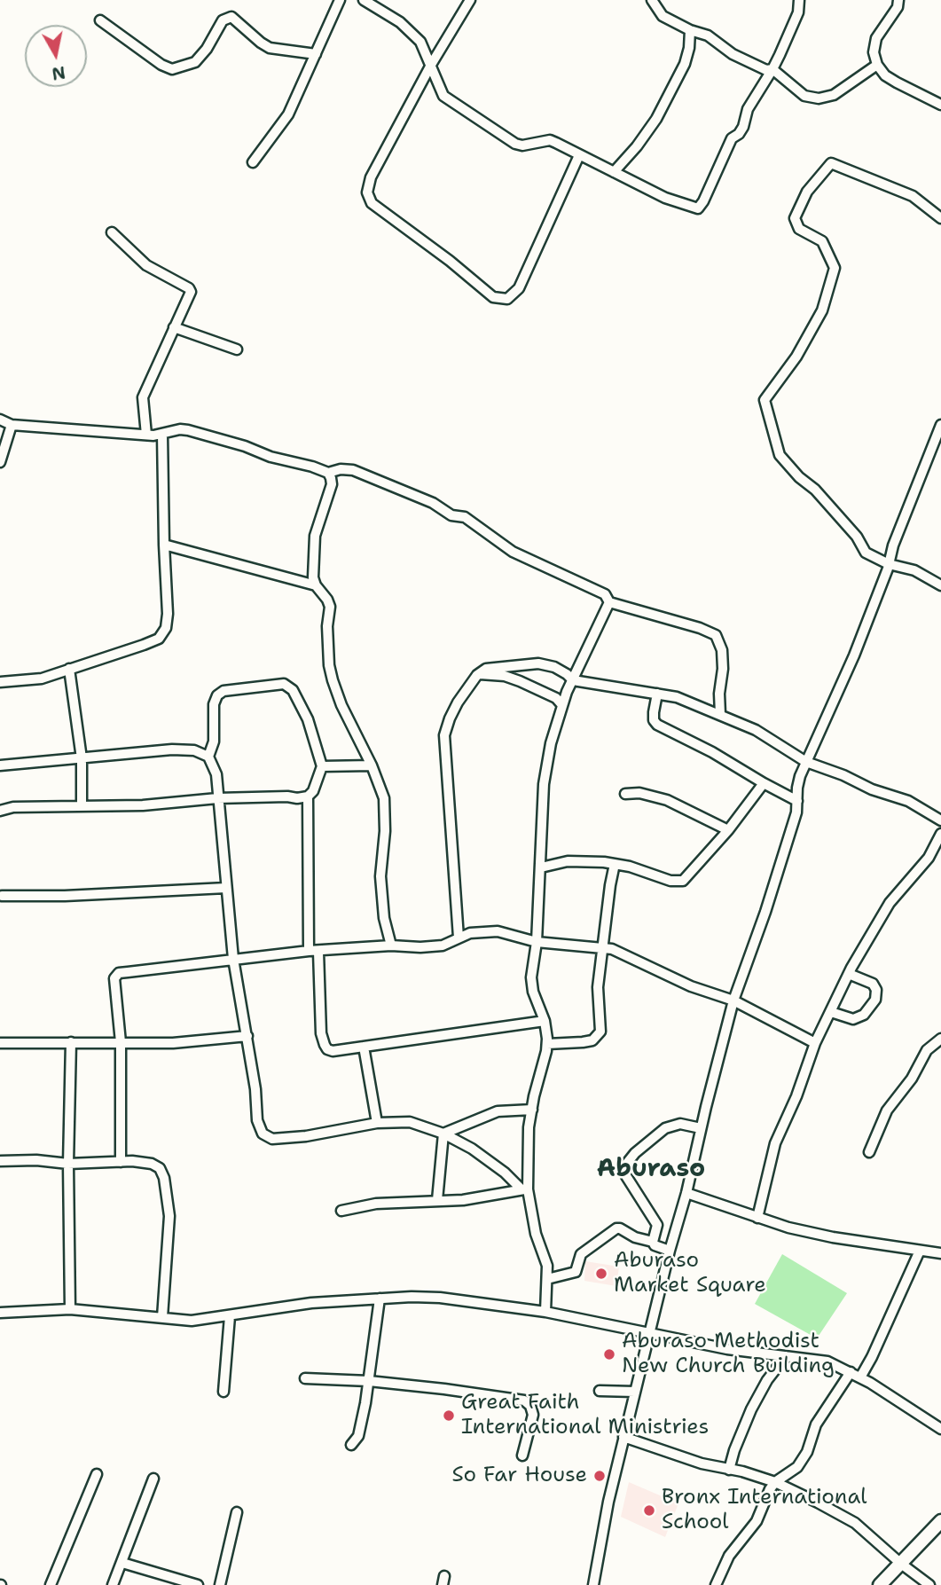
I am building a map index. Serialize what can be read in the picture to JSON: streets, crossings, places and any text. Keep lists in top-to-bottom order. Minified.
{"districts":["Aburaso"],"places":["Aburaso Market Square","Aburaso Methodist New Church Building","Great Faith International Ministries","So Far House","Bronx International School"],"north":"bottom"}
